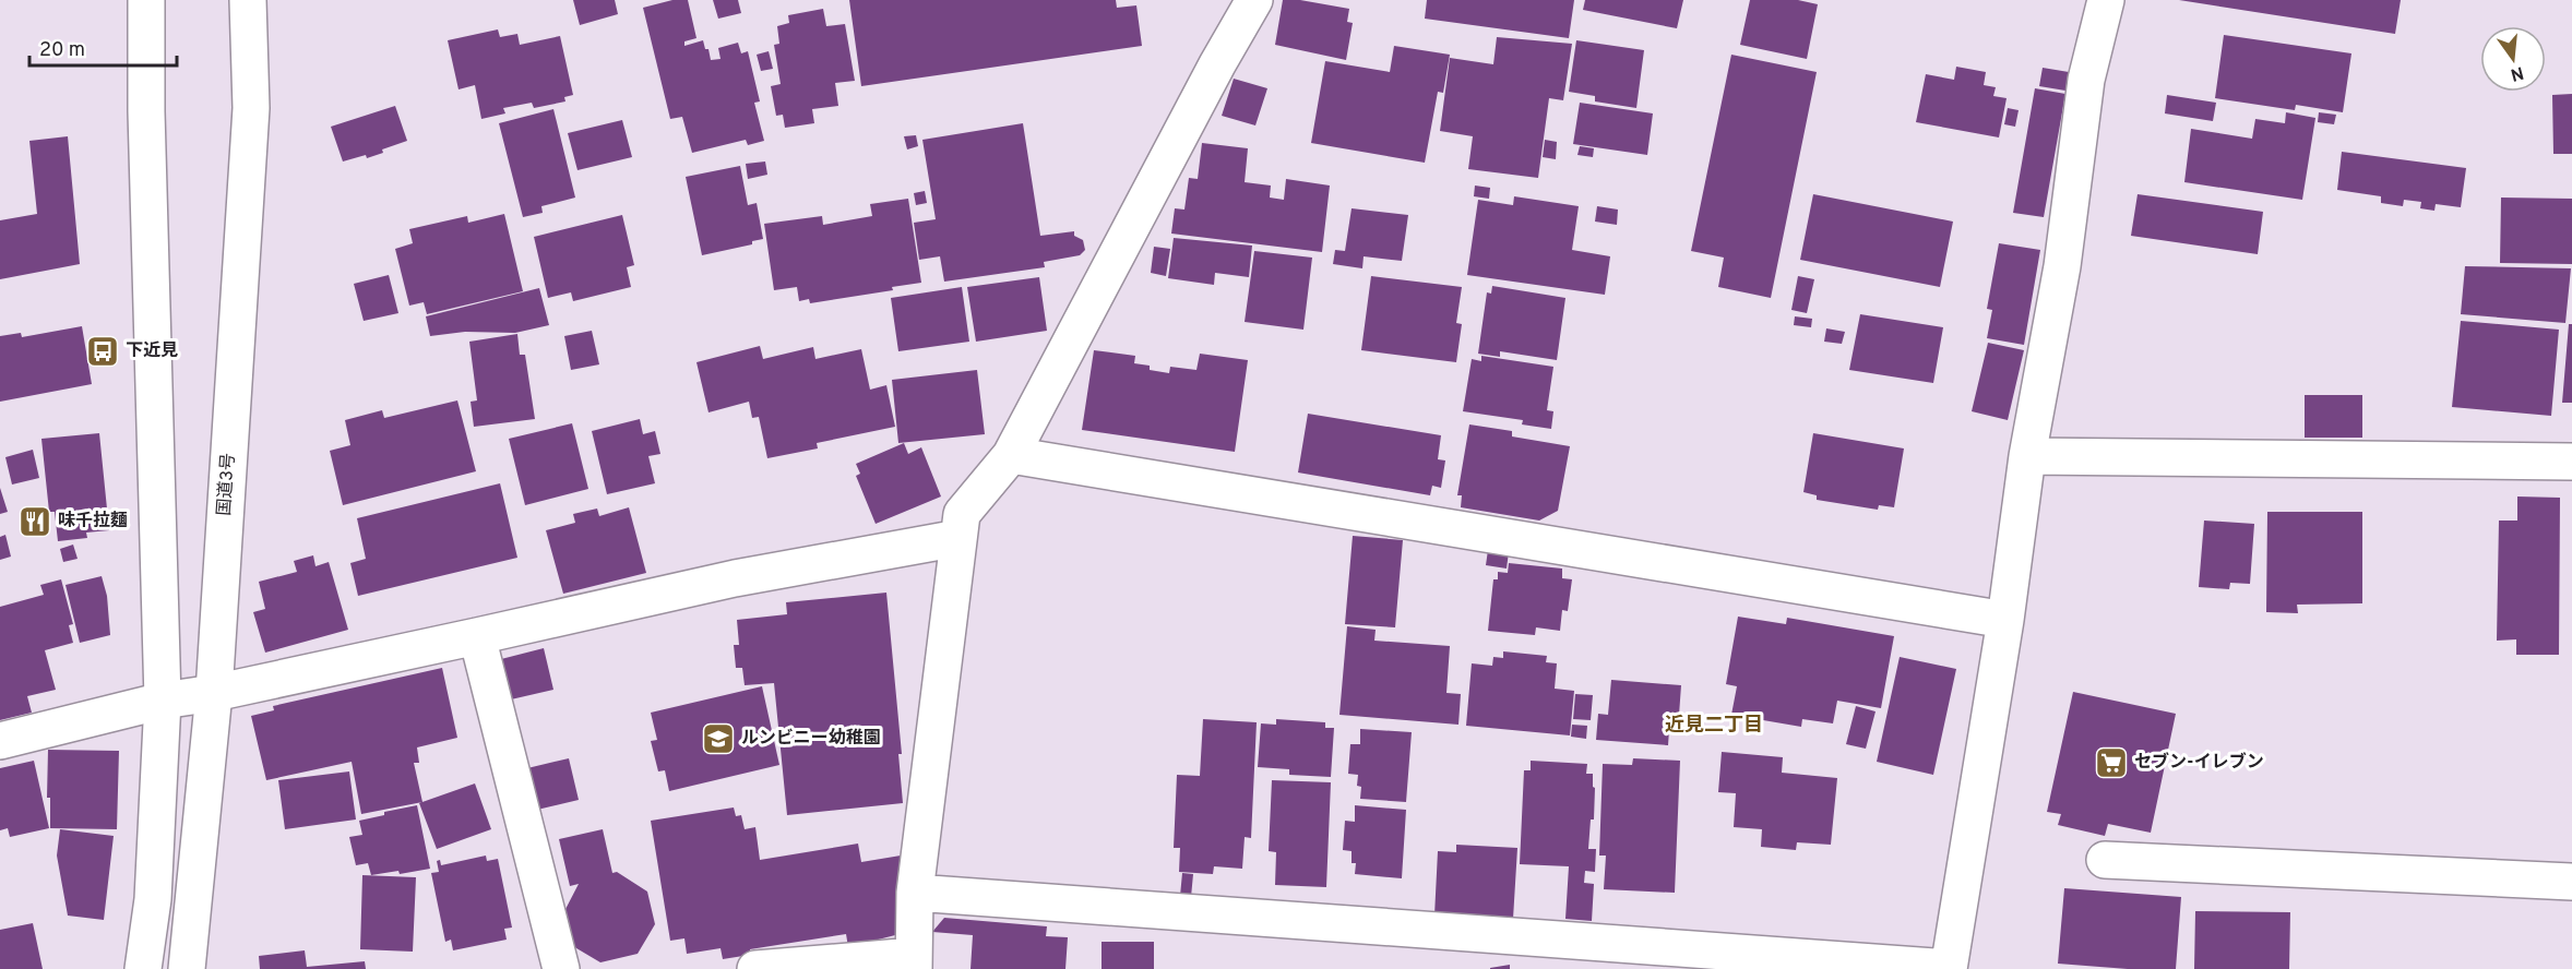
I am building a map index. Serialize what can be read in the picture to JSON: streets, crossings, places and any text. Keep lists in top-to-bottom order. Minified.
{"streets":{"main road":["国道3号"]},"districts":["近見二丁目"],"places":{"bus stop":["下近見"],"restaurant":["味千拉麵"],"school or university":["ルンビニー幼稚園"],"supermarket":["セブン-イレブン"]},"scale_bar":"20 m","north":"bottom"}
